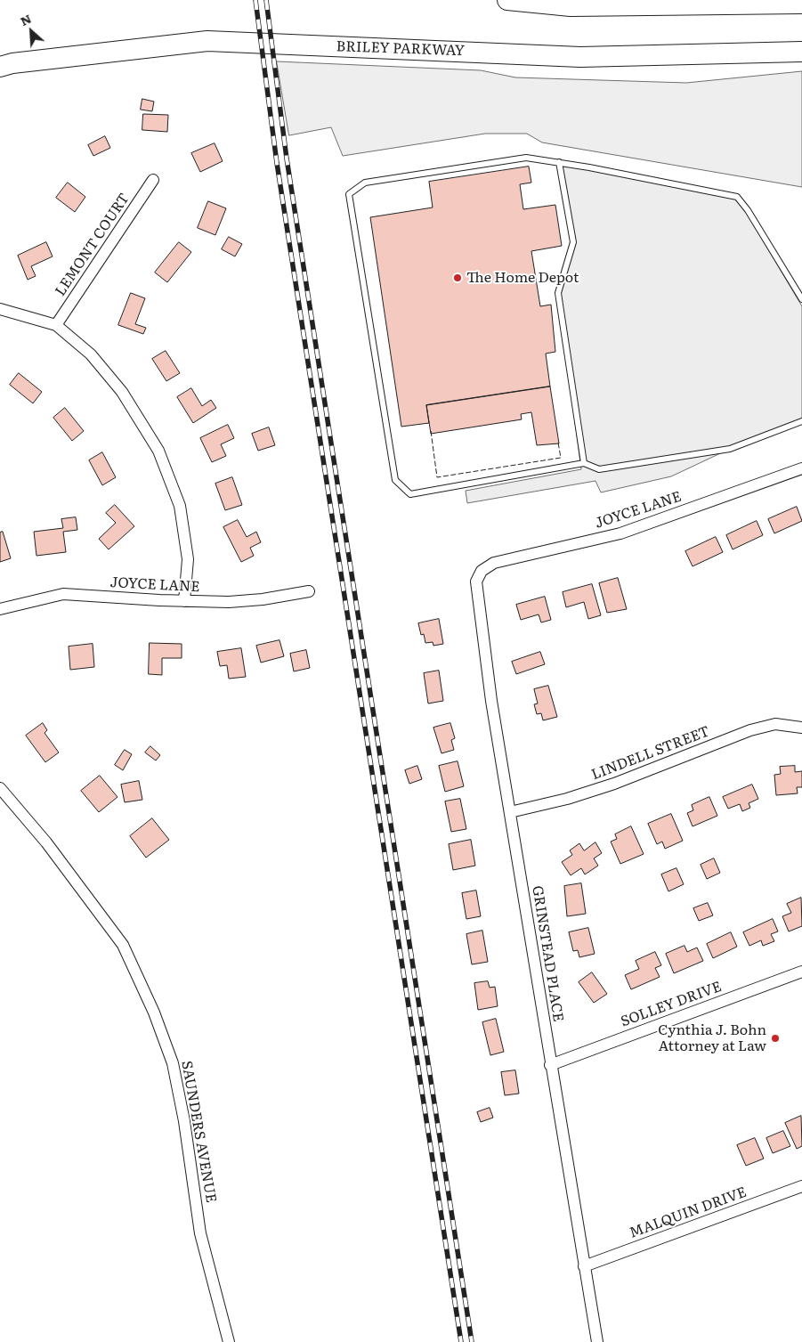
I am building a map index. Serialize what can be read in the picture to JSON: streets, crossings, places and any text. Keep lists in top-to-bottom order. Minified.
{"streets":{"highway":["BRILEY PARKWAY"],"street":["LEMONT COURT","JOYCE LANE","LINDELL STREET","GRINSTEAD PLACE","SOLLEY DRIVE","SAUNDERS AVENUE","MALQUIN DRIVE"]},"crossings":[["JOYCE LANE","GRINSTEAD PLACE"],["LINDELL STREET","GRINSTEAD PLACE"],["GRINSTEAD PLACE","SOLLEY DRIVE"],["GRINSTEAD PLACE","MALQUIN DRIVE"]],"places":["The Home Depot","Cynthia J. Bohn Attorney at Law"],"north":"top left"}
